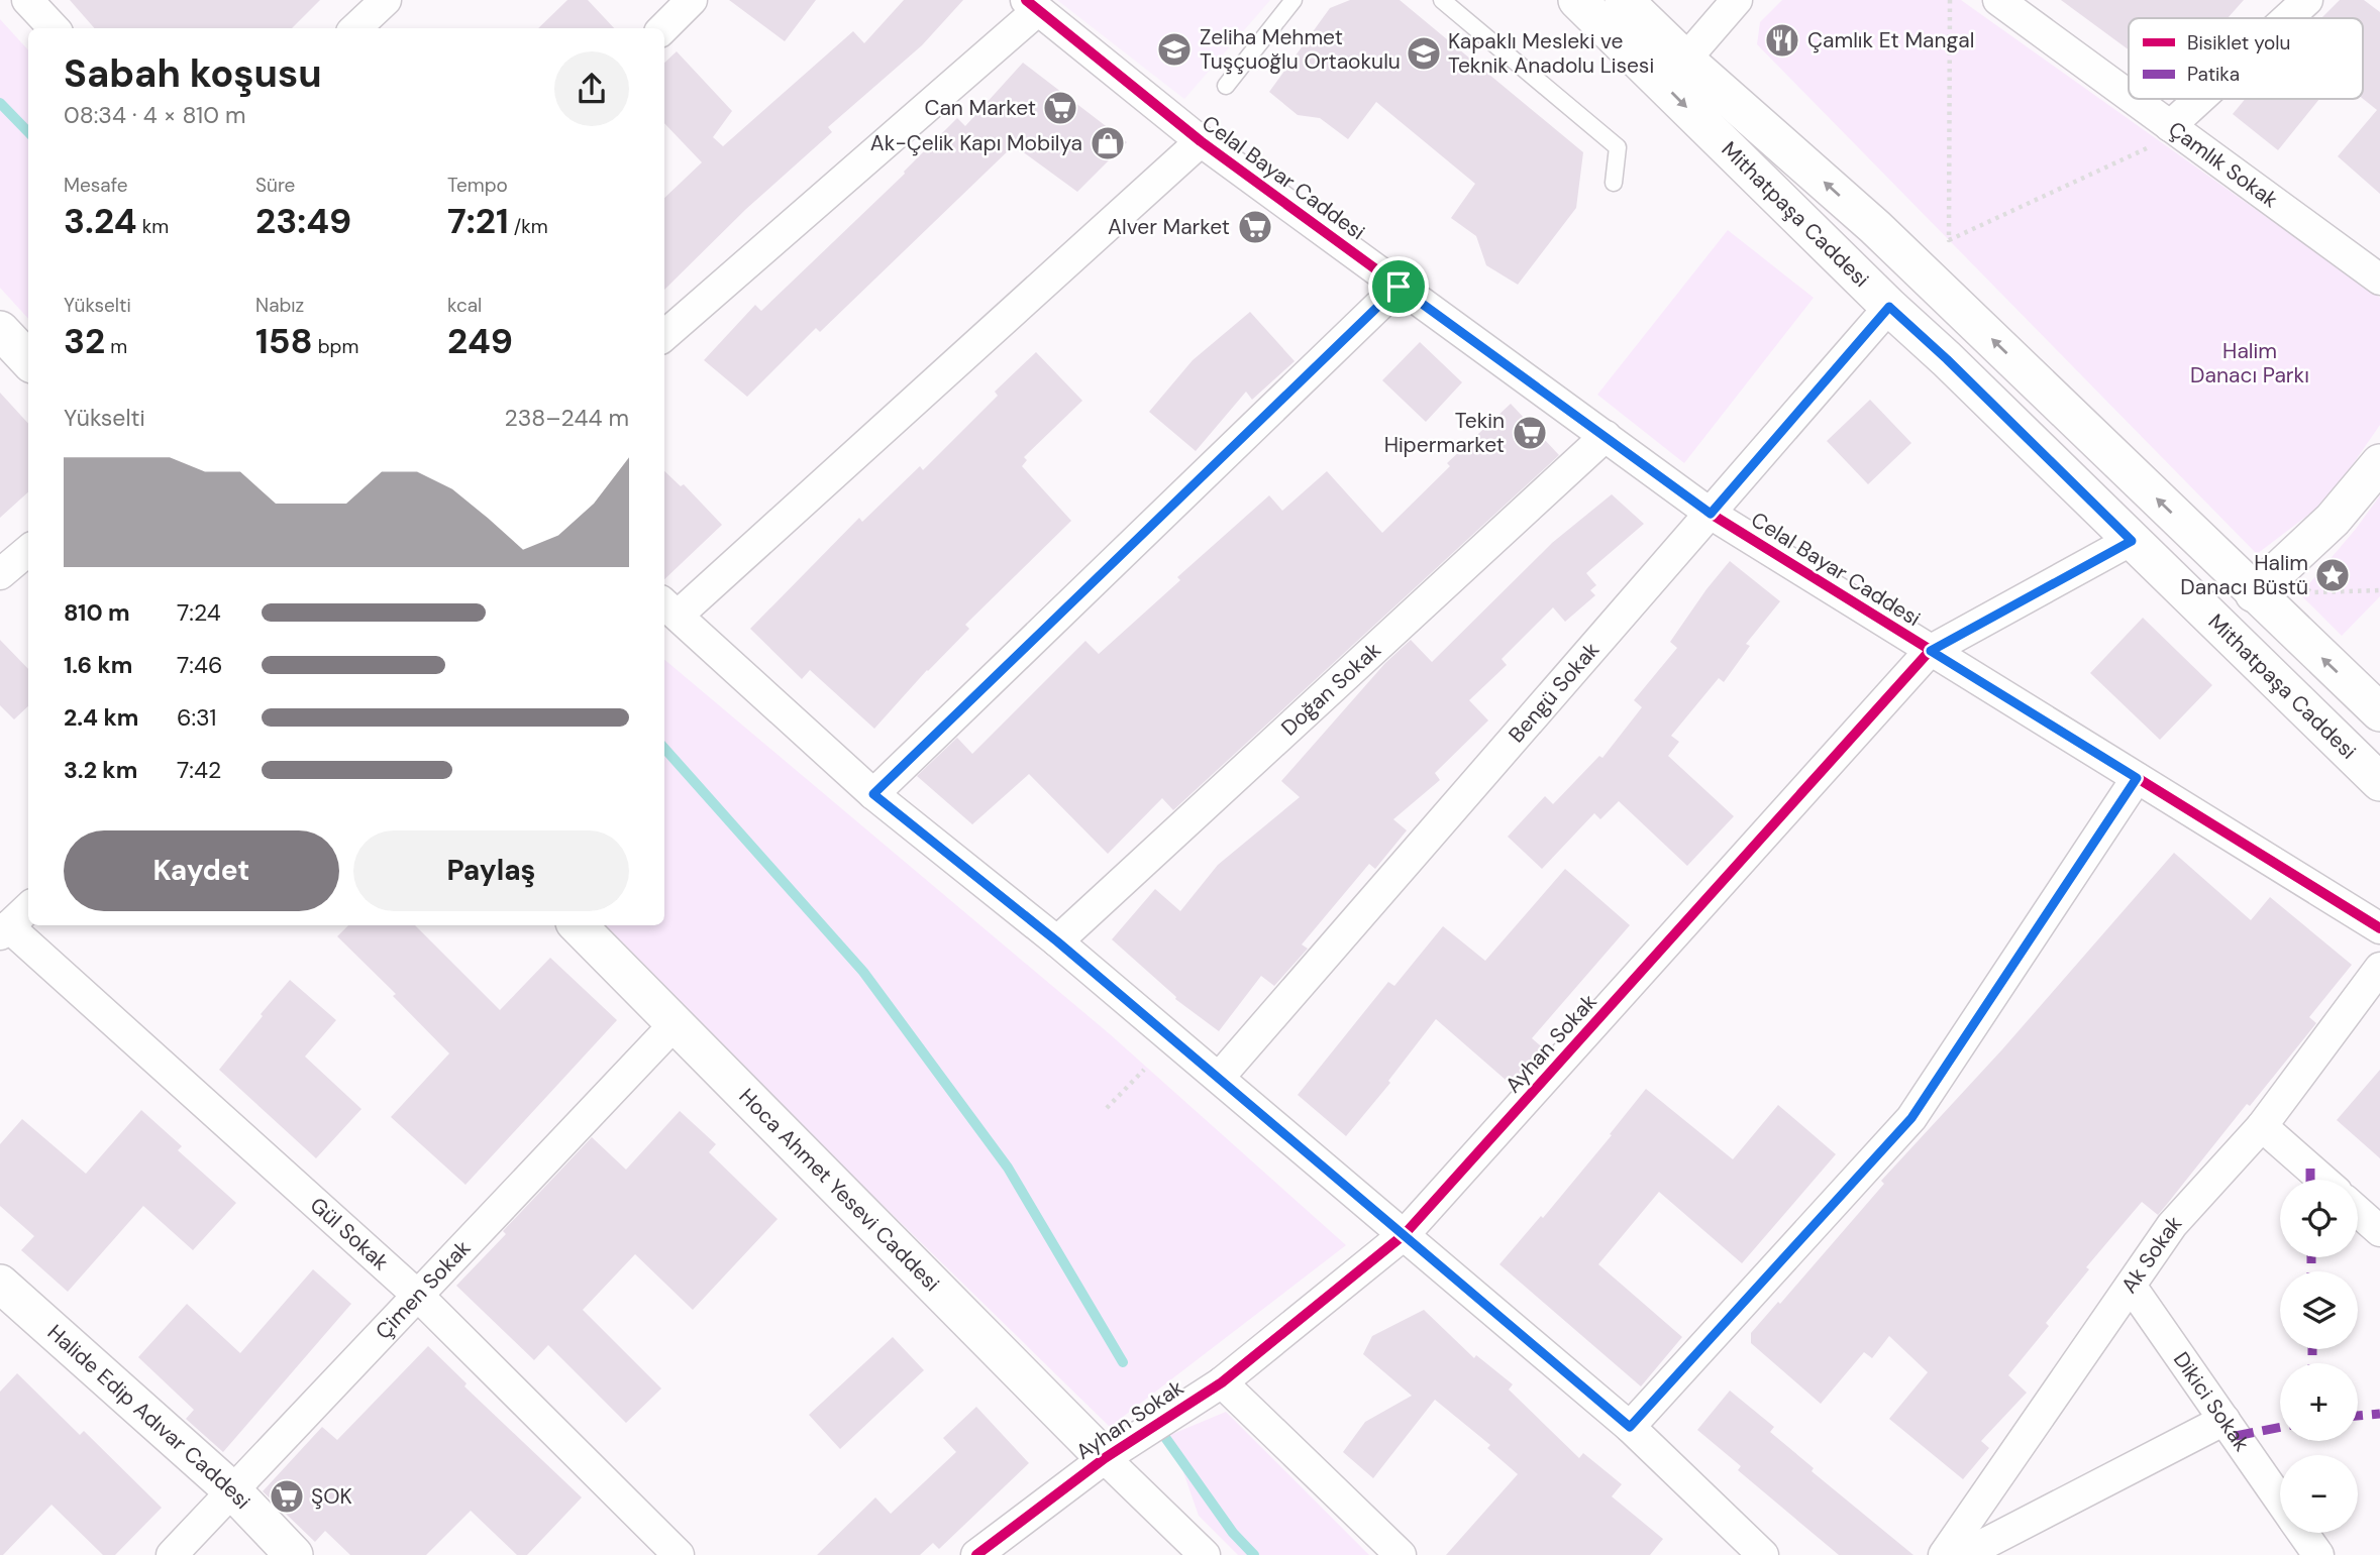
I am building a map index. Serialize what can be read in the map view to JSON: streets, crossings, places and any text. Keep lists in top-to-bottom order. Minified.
{"streets":{"street":["Çamlık Sokak","Celal Bayar Caddesi","Mithatpaşa Caddesi","Doğan Sokak","Bengü Sokak","Ayhan Sokak","Hoca Ahmet Yesevi Caddesi","Gül Sokak","Ak Sokak","Çimen Sokak","Dikici Sokak","Halide Edip Adıvar Caddesi"]},"crossings":[["Celal Bayar Caddesi","Doğan Sokak"],["Celal Bayar Caddesi","Bengü Sokak"],["Celal Bayar Caddesi","Ayhan Sokak"],["Mithatpaşa Caddesi","Bengü Sokak"],["Mithatpaşa Caddesi","Ayhan Sokak"],["Ayhan Sokak","Hoca Ahmet Yesevi Caddesi"],["Hoca Ahmet Yesevi Caddesi","Çimen Sokak"],["Gül Sokak","Çimen Sokak"],["Ak Sokak","Dikici Sokak"],["Çimen Sokak","Halide Edip Adıvar Caddesi"]],"parks":["Halim Danacı Parkı"],"places":{"restaurant":["Çamlık Et Mangal"],"school or university":["Zeliha Mehmet Tuşçuoğlu Ortaokulu","Kapaklı Mesleki ve Teknik Anadolu Lisesi"],"supermarket":["Can Market","Alver Market","Tekin Hipermarket","ŞOK"],"shop":["Ak-Çelik Kapı Mobilya"],"place":["Halim Danacı Büstü"]},"legend":["Bisiklet yolu","Patika"],"page":{"heading":["Sabah koşusu","08:34 · 4 × 810 m"],"stats":[["Mesafe","3.24 km"],["Süre","23:49"],["Tempo","7:21 /km"],["Yükselti","32 m"],["Nabız","158 bpm"],["kcal","249"]],"chart":["Yükselti","238–244 m"],"list":[{"name":"810 m","note":"7:24"},{"name":"1.6 km","note":"7:46"},{"name":"2.4 km","note":"6:31"},{"name":"3.2 km","note":"7:42"}],"buttons":["Kaydet","Paylaş"],"map_buttons":["+","−"]}}
